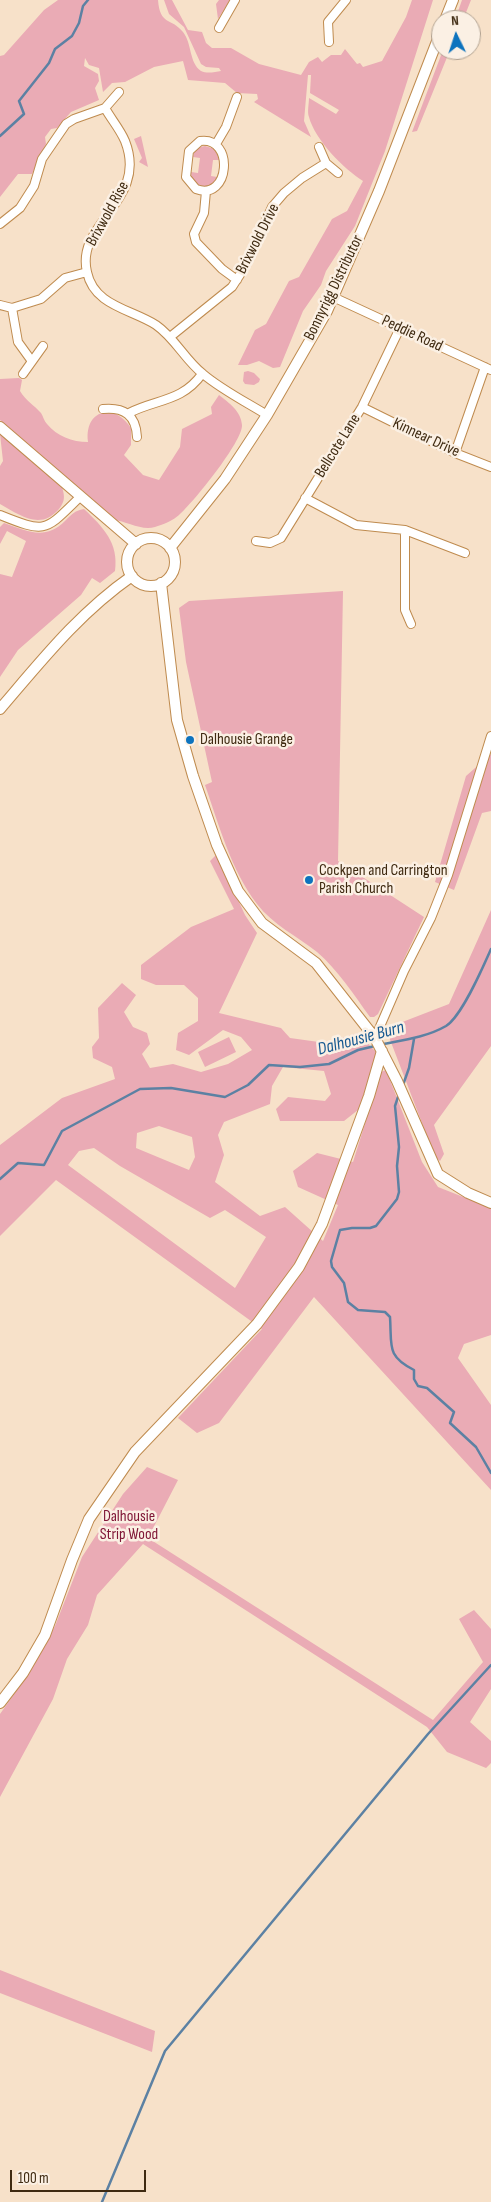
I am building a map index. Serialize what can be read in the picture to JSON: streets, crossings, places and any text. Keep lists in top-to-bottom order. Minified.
{"streets":{"main road":["Bonnyrigg Distributor"],"street":["Brixwold Rise","Brixwold Drive","Peddie Road","Kinnear Drive","Bellcote Lane"]},"crossings":[["Bonnyrigg Distributor","Peddie Road"],["Peddie Road","Bellcote Lane"],["Kinnear Drive","Bellcote Lane"]],"water":["Dalhousie Burn"],"parks":["Dalhousie Strip Wood"],"places":["Dalhousie Grange","Cockpen and Carrington Parish Church"],"scale_bar":"100 m","north":"top"}
